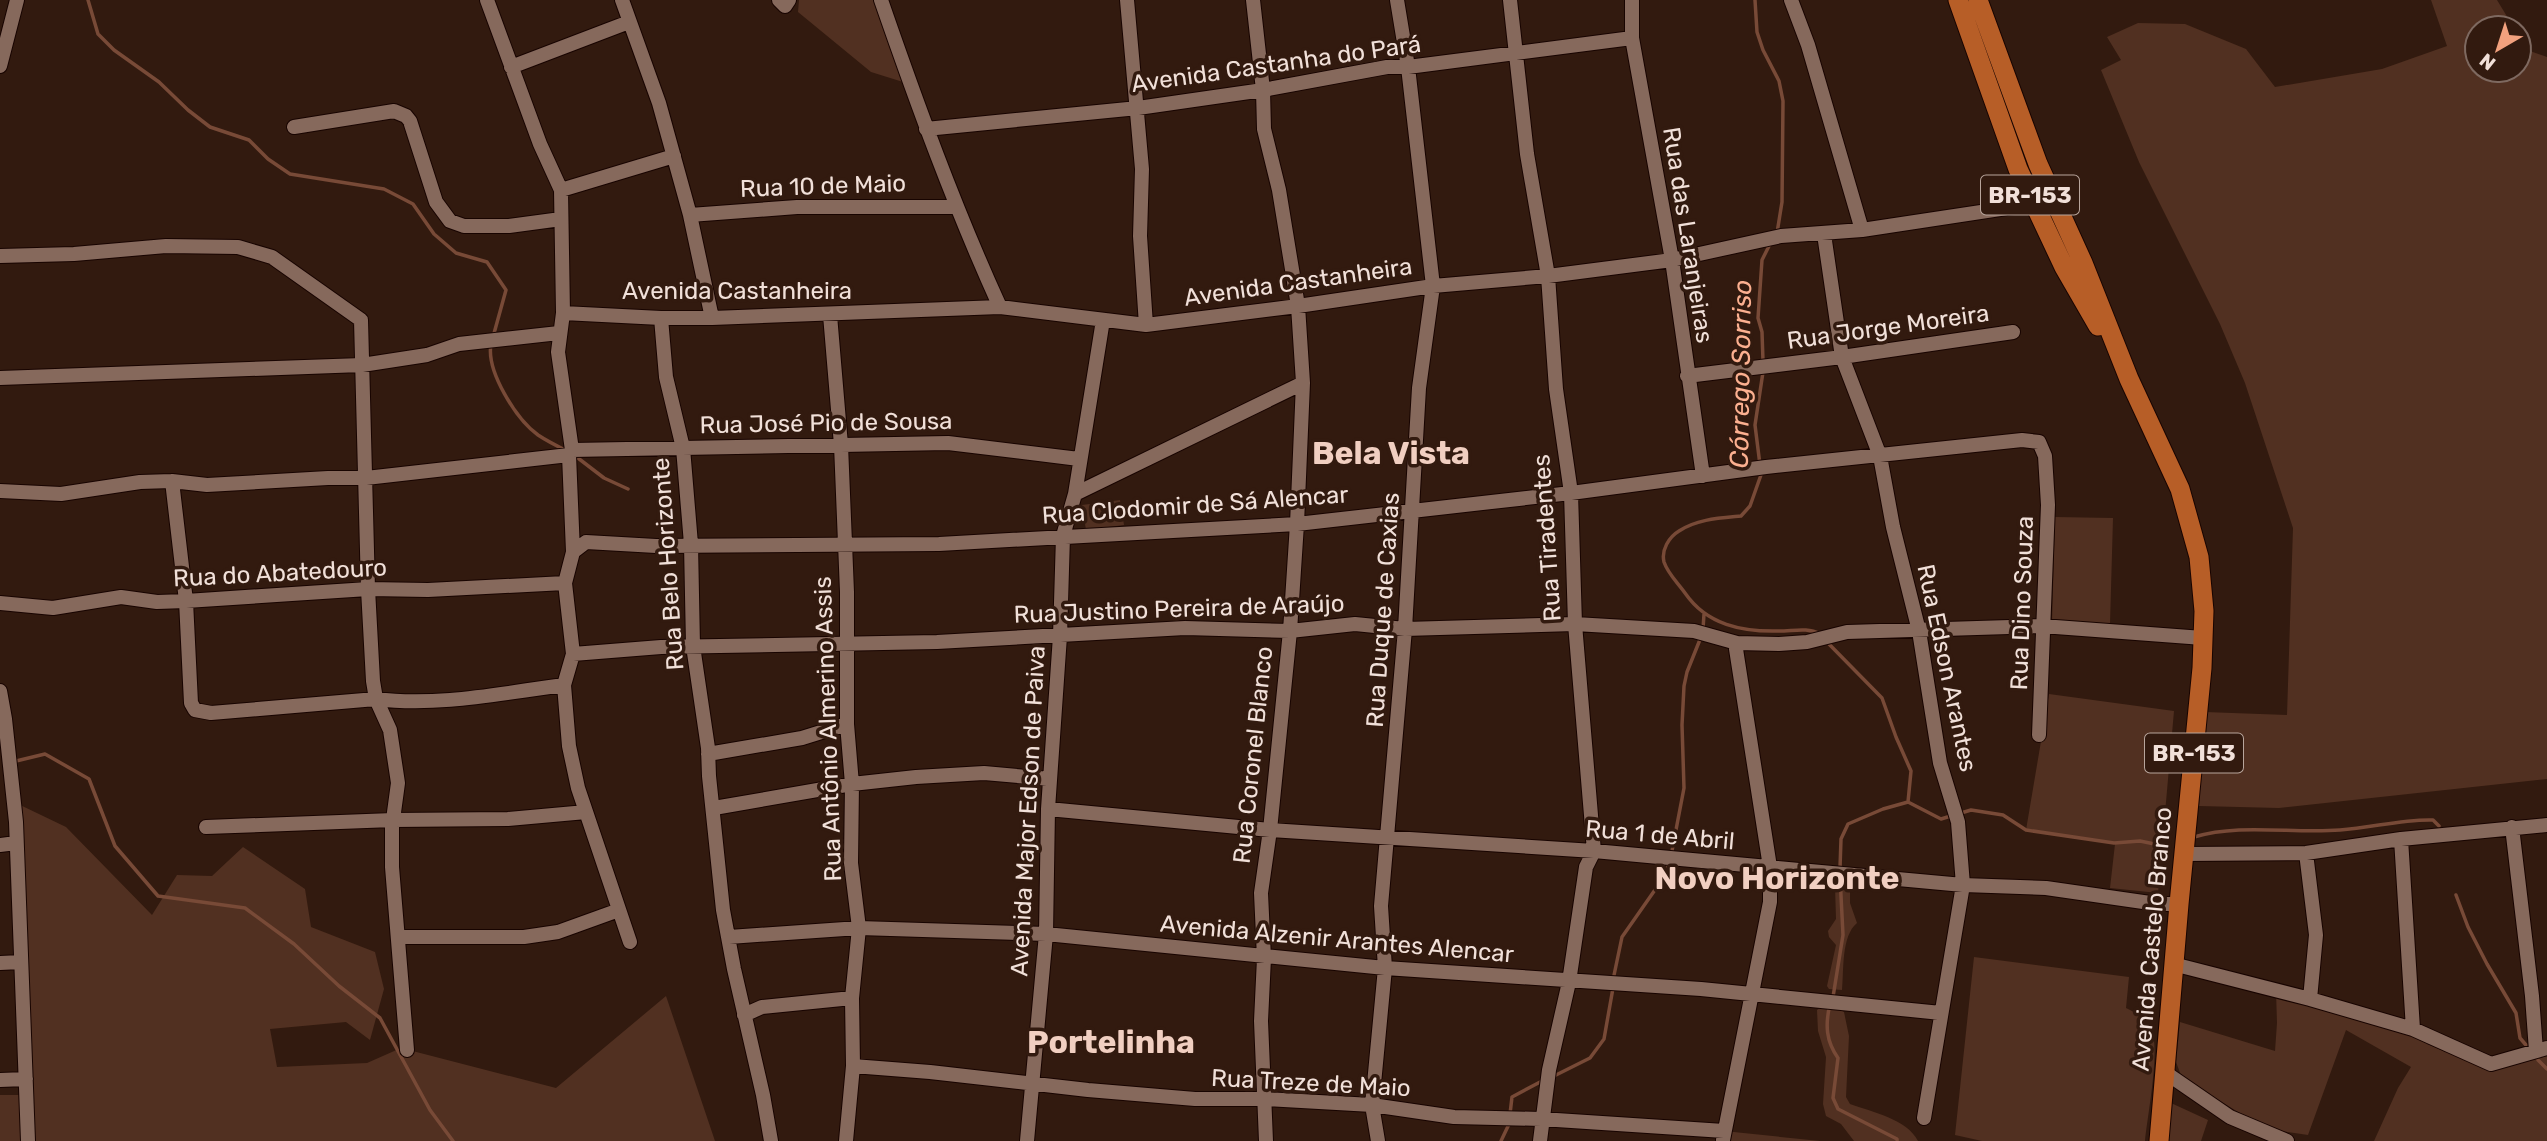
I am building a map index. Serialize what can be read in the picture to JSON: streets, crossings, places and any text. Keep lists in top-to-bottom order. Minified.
{"streets":{"main road":["BR-153","Avenida Castelo Branco"],"street":["Avenida Castanha do Pará","Rua 10 de Maio","Rua das Laranjeiras","Avenida Castanheira","Rua Jorge Moreira","Rua José Pio de Sousa","Rua Clodomir de Sá Alencar","Rua Tiradentes","Rua Belo Horizonte","Rua do Abatedouro","Rua Dino Souza","Rua Justino Pereira de Araújo","Rua Duque de Caxias","Rua Edson Arantes","Rua Antônio Almerino Assis","Rua Coronel Blanco","Avenida Major Edson de Paiva","Rua 1 de Abril","Avenida Alzenir Arantes Alencar","Rua Treze de Maio"]},"crossings":[["Avenida Castanha do Pará","Rua das Laranjeiras"],["Avenida Castanha do Pará","Rua Tiradentes"],["Avenida Castanha do Pará","Rua Duque de Caxias"],["Avenida Castanha do Pará","Rua Coronel Blanco"],["Rua das Laranjeiras","Avenida Castanheira"],["Rua das Laranjeiras","Rua Jorge Moreira"],["Rua das Laranjeiras","Rua Clodomir de Sá Alencar"],["Avenida Castanheira","Rua Tiradentes"],["Avenida Castanheira","Rua Belo Horizonte"],["Avenida Castanheira","Rua Duque de Caxias"],["Avenida Castanheira","Rua Edson Arantes"],["Avenida Castanheira","Rua Antônio Almerino Assis"],["Avenida Castanheira","Rua Coronel Blanco"],["Avenida Castanheira","Avenida Major Edson de Paiva"],["Avenida Castanheira","Avenida Castelo Branco"],["Rua Jorge Moreira","Rua Edson Arantes"],["Rua José Pio de Sousa","Rua Belo Horizonte"],["Rua José Pio de Sousa","Rua Antônio Almerino Assis"],["Rua José Pio de Sousa","Avenida Major Edson de Paiva"],["Rua Clodomir de Sá Alencar","Rua Tiradentes"],["Rua Clodomir de Sá Alencar","Rua Belo Horizonte"],["Rua Clodomir de Sá Alencar","Rua Dino Souza"],["Rua Clodomir de Sá Alencar","Rua Duque de Caxias"],["Rua Clodomir de Sá Alencar","Rua Edson Arantes"],["Rua Clodomir de Sá Alencar","Rua Antônio Almerino Assis"],["Rua Clodomir de Sá Alencar","Rua Coronel Blanco"],["Rua Clodomir de Sá Alencar","Avenida Major Edson de Paiva"],["Rua Tiradentes","Rua Justino Pereira de Araújo"],["Rua Tiradentes","Rua 1 de Abril"],["Rua Tiradentes","Avenida Alzenir Arantes Alencar"],["Rua Tiradentes","Rua Treze de Maio"],["Rua Belo Horizonte","Rua Justino Pereira de Araújo"],["Rua Belo Horizonte","Avenida Alzenir Arantes Alencar"],["Rua Dino Souza","Rua Justino Pereira de Araújo"],["Rua Justino Pereira de Araújo","Rua Duque de Caxias"],["Rua Justino Pereira de Araújo","Rua Edson Arantes"],["Rua Justino Pereira de Araújo","Rua Antônio Almerino Assis"],["Rua Justino Pereira de Araújo","Rua Coronel Blanco"],["Rua Justino Pereira de Araújo","Avenida Major Edson de Paiva"],["Rua Justino Pereira de Araújo","Avenida Castelo Branco"],["Rua Duque de Caxias","Rua 1 de Abril"],["Rua Duque de Caxias","Avenida Alzenir Arantes Alencar"],["Rua Duque de Caxias","Rua Treze de Maio"],["Rua Edson Arantes","Rua 1 de Abril"],["Rua Edson Arantes","Avenida Alzenir Arantes Alencar"],["Rua Antônio Almerino Assis","Avenida Alzenir Arantes Alencar"],["Rua Antônio Almerino Assis","Rua Treze de Maio"],["Rua Coronel Blanco","Rua 1 de Abril"],["Rua Coronel Blanco","Avenida Alzenir Arantes Alencar"],["Rua Coronel Blanco","Rua Treze de Maio"],["Avenida Major Edson de Paiva","Rua 1 de Abril"],["Avenida Major Edson de Paiva","Avenida Alzenir Arantes Alencar"],["Avenida Major Edson de Paiva","Rua Treze de Maio"],["Rua 1 de Abril","Avenida Castelo Branco"]],"districts":["Bela Vista","Novo Horizonte","Portelinha"],"water":["Córrego Sorriso"],"north":"bottom left"}
